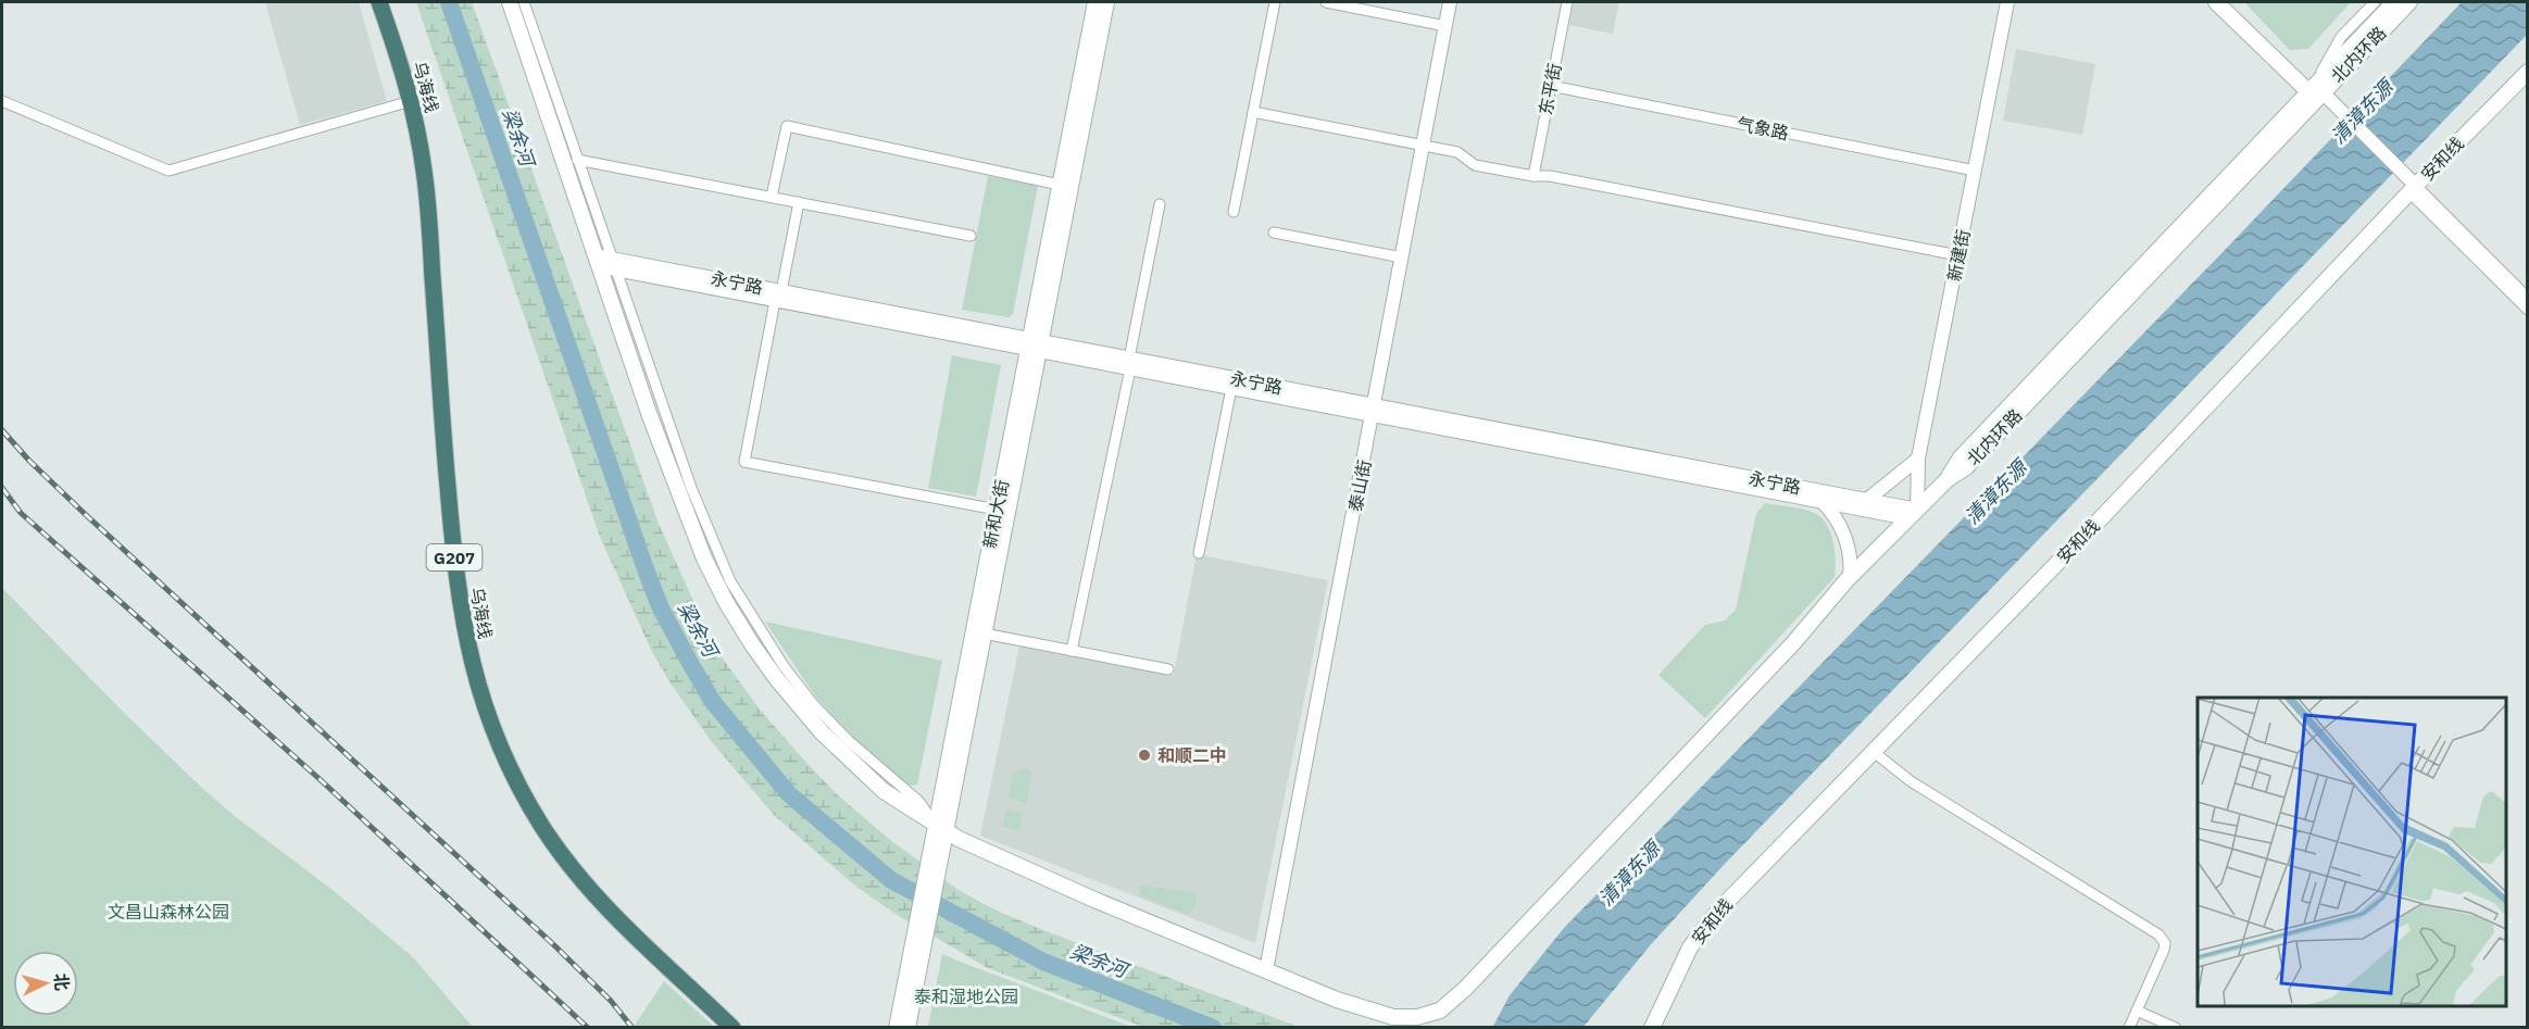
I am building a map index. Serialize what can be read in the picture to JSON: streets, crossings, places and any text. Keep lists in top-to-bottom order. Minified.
{"streets":{"highway":["乌海线","G207"],"main road":["北内环路","安和线","新和大街"],"street":["东平街","气象路","新建街","永宁路","泰山街"]},"crossings":[["北内环路","新建街"],["北内环路","永宁路"],["北内环路","泰山街"],["北内环路","新和大街"],["东平街","气象路"],["气象路","新建街"],["新建街","永宁路"],["永宁路","泰山街"],["永宁路","新和大街"]],"water":["清漳东源","梁余河"],"parks":["文昌山森林公园","泰和湿地公园"],"places":["和顺二中"],"north":"right"}
